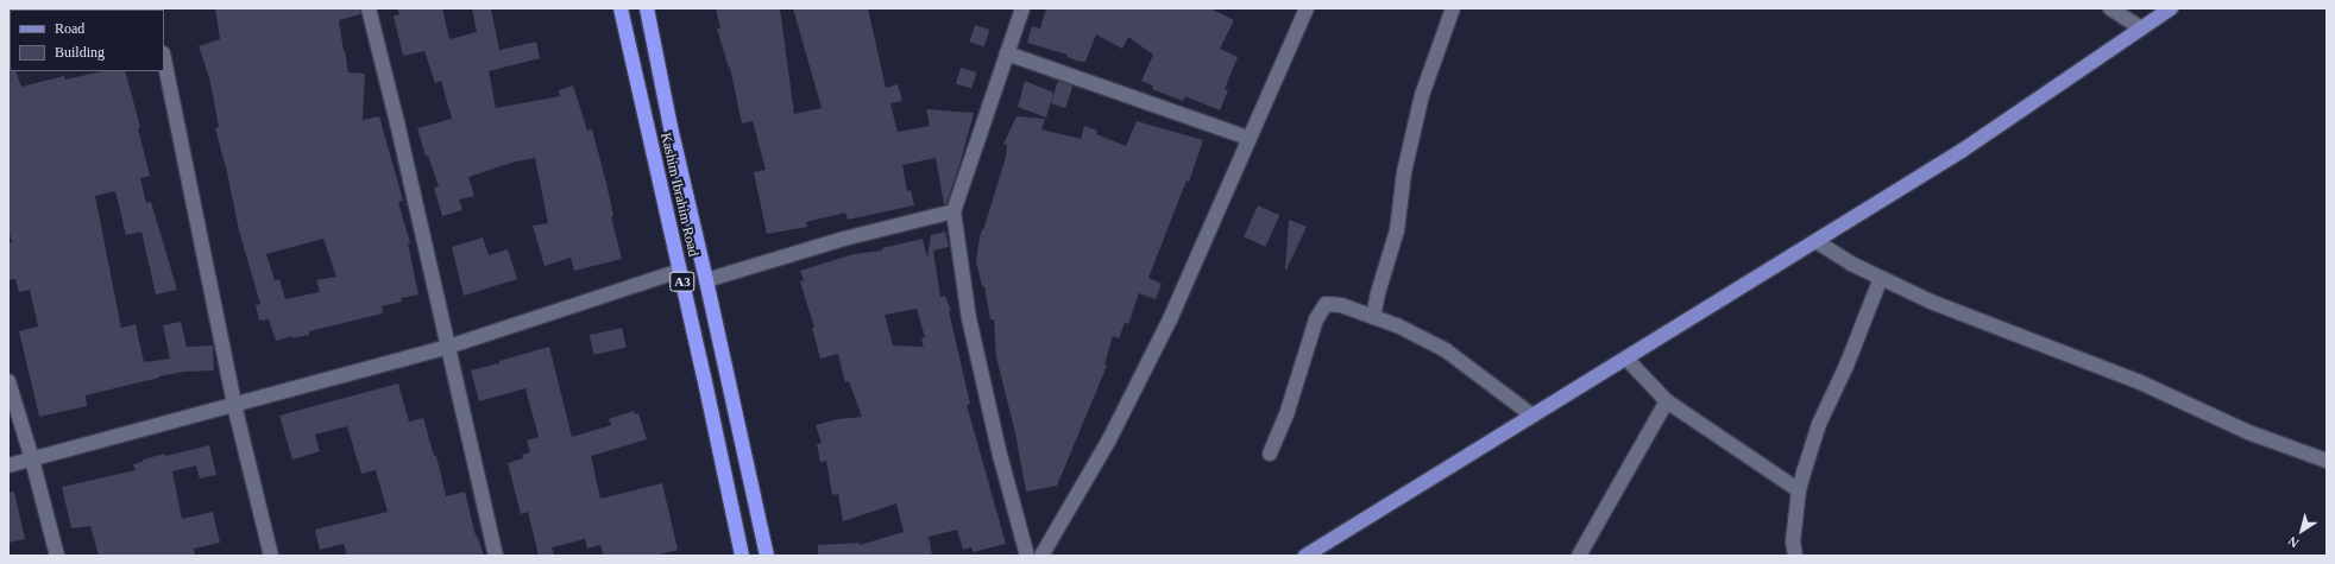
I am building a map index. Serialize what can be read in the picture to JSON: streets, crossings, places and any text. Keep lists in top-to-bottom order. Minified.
{"streets":{"highway":["Kashim Ibrahim Road","A3"]},"legend":["Road","Building"],"north":"bottom left"}
